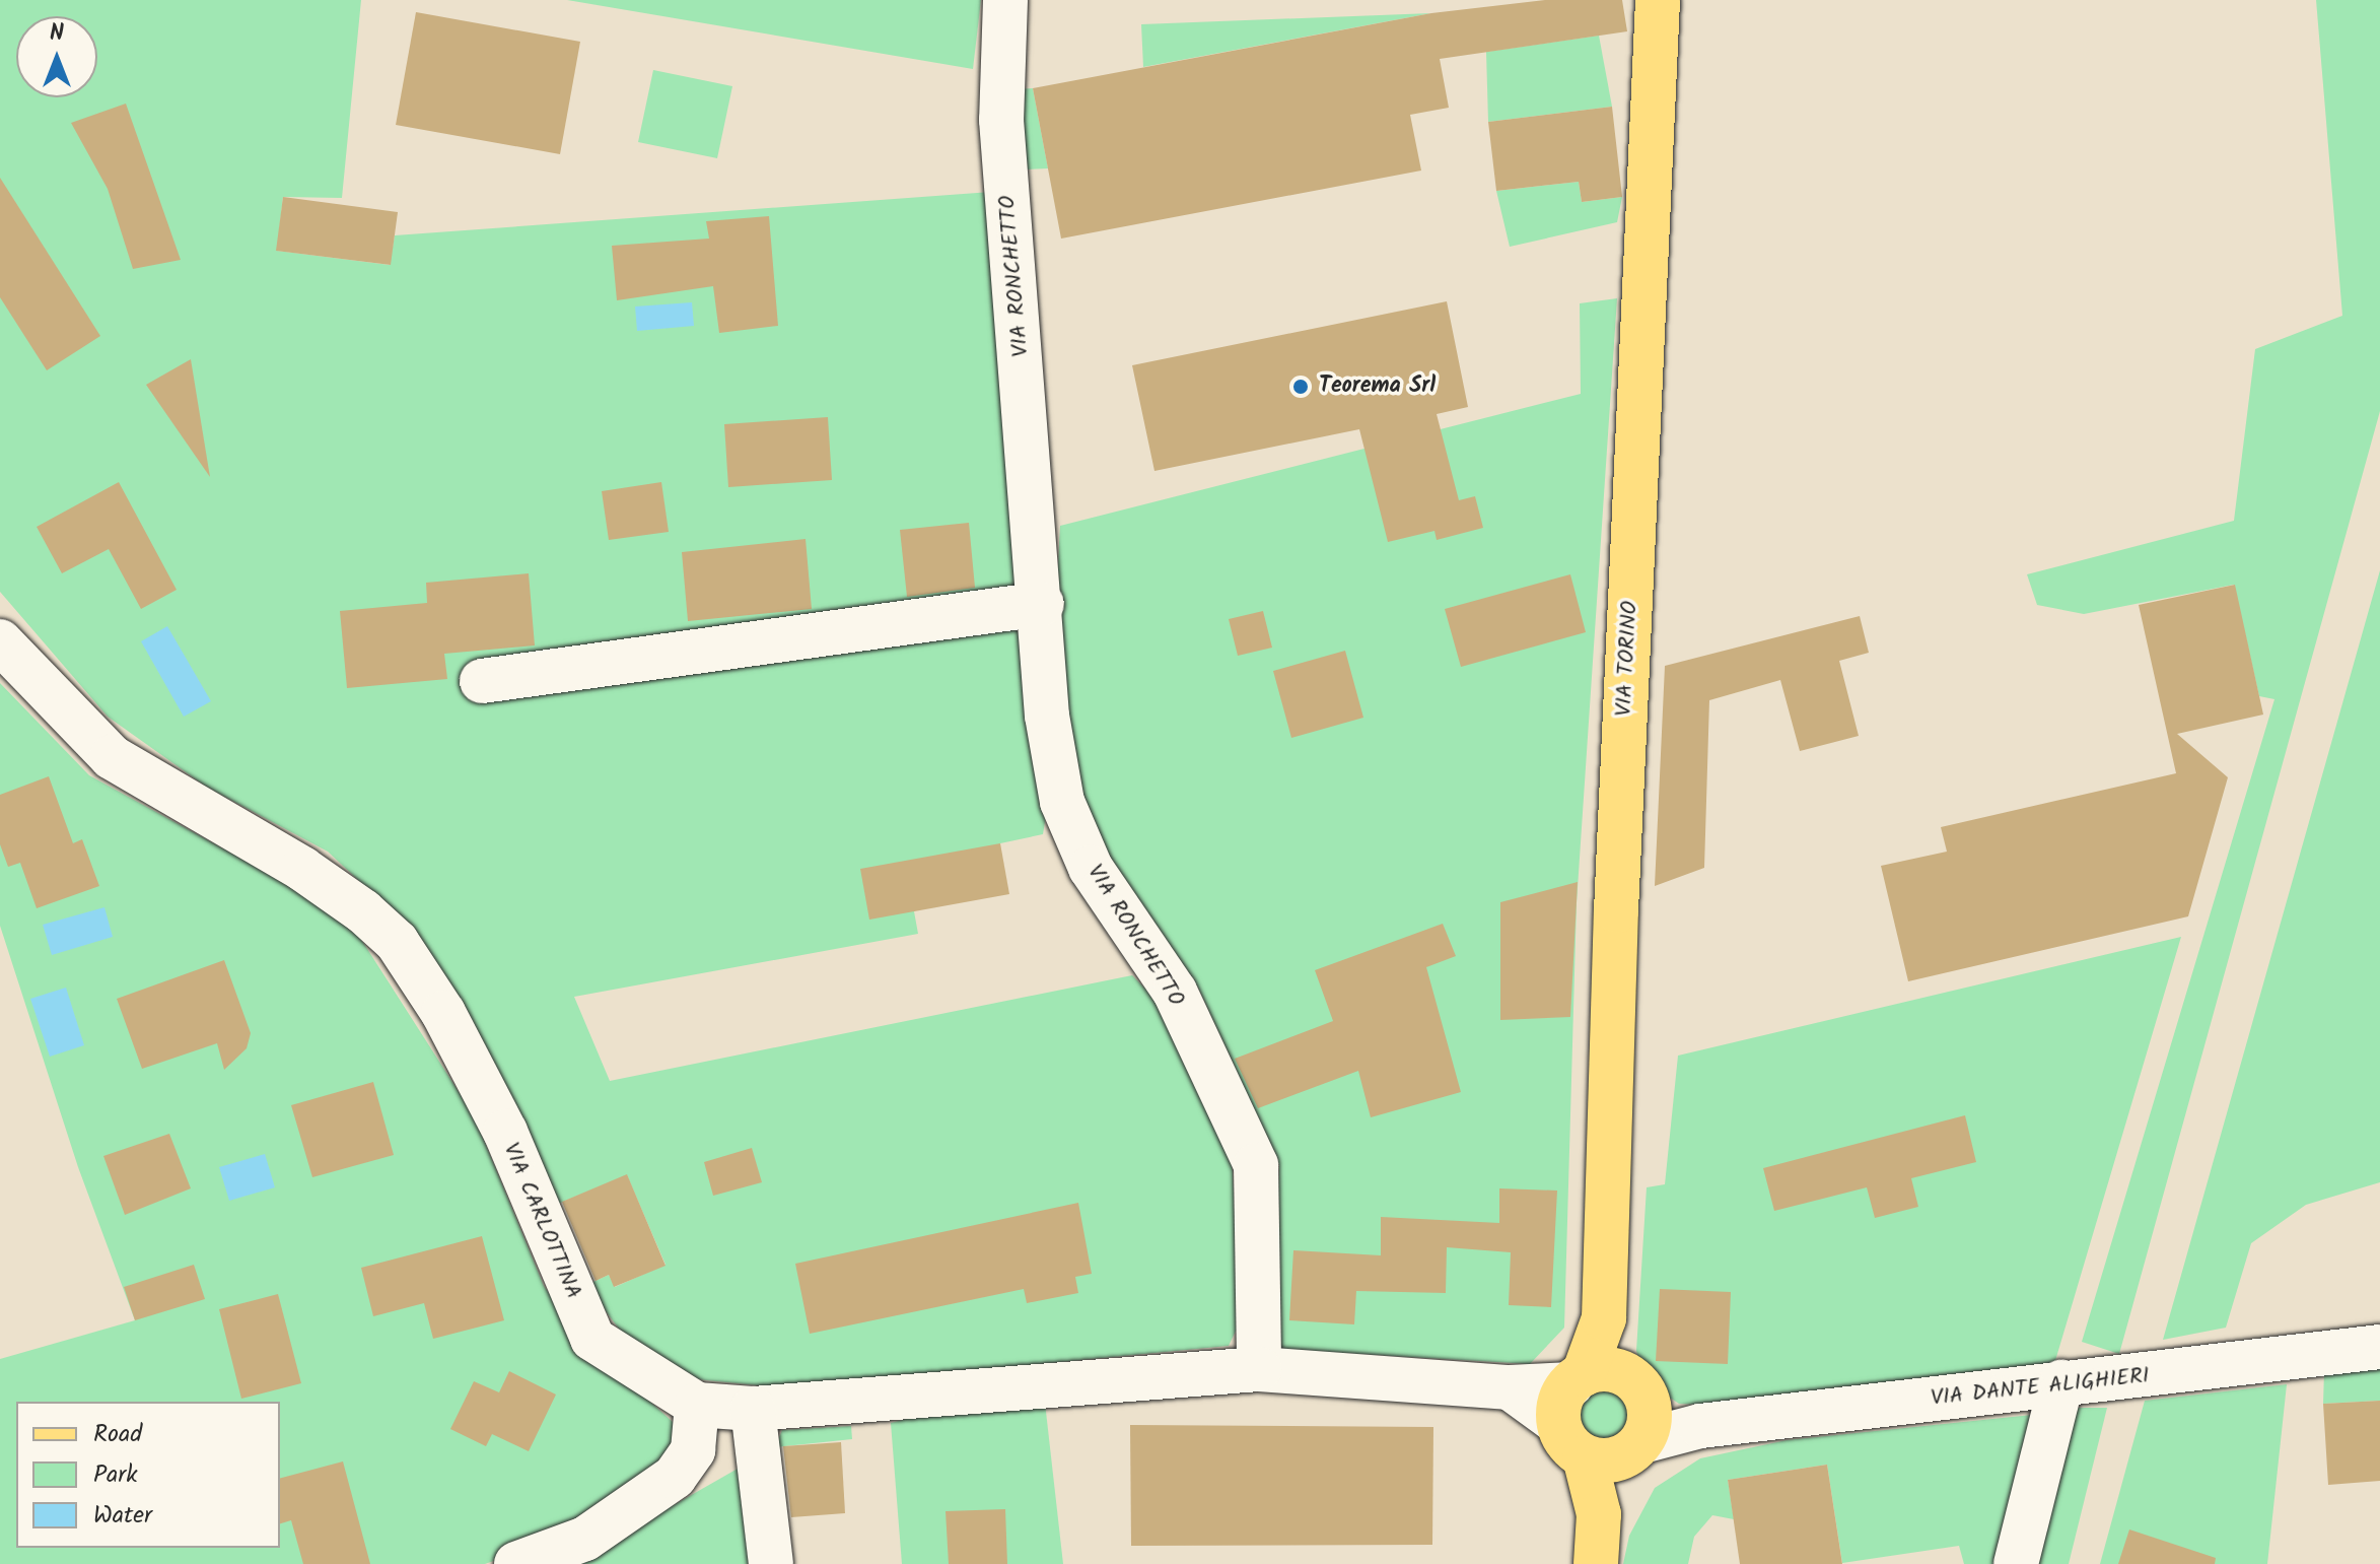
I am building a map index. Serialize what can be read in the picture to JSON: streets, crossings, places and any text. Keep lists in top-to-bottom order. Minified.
{"streets":{"main road":["VIA TORINO"],"street":["VIA RONCHETTO","VIA CARLOTTINA","VIA DANTE ALIGHIERI"]},"crossings":[["VIA RONCHETTO","VIA CARLOTTINA"],["VIA TORINO","VIA DANTE ALIGHIERI"]],"places":["Teorema Srl"],"legend":["Road","Park","Water"],"north":"top"}
